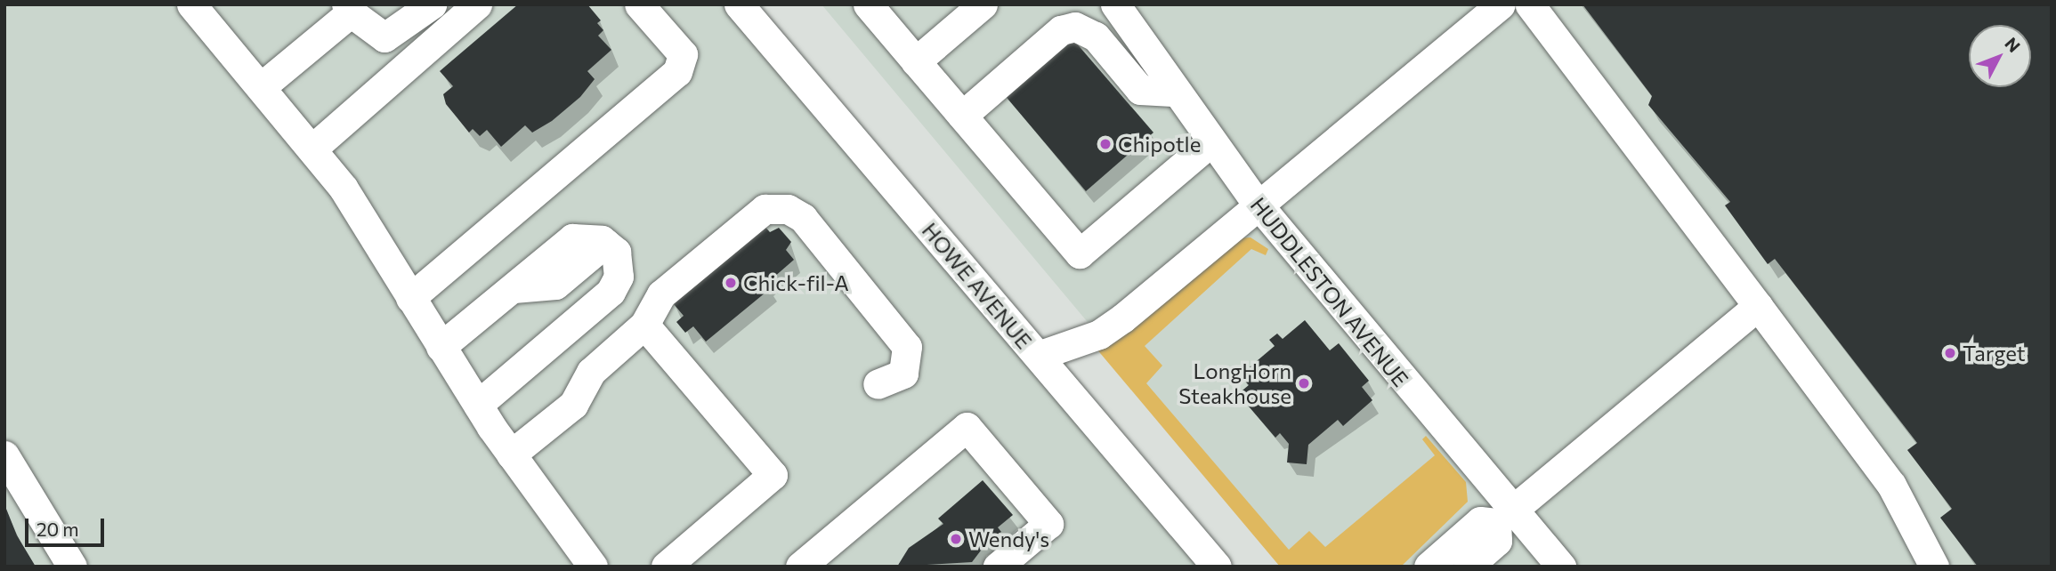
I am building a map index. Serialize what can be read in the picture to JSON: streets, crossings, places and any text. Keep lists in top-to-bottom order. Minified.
{"streets":{"street":["HOWE AVENUE","HUDDLESTON AVENUE"]},"places":["Chipotle","Chick-fil-A","Target","LongHorn Steakhouse","Wendy's"],"scale_bar":"20 m","north":"top right"}
